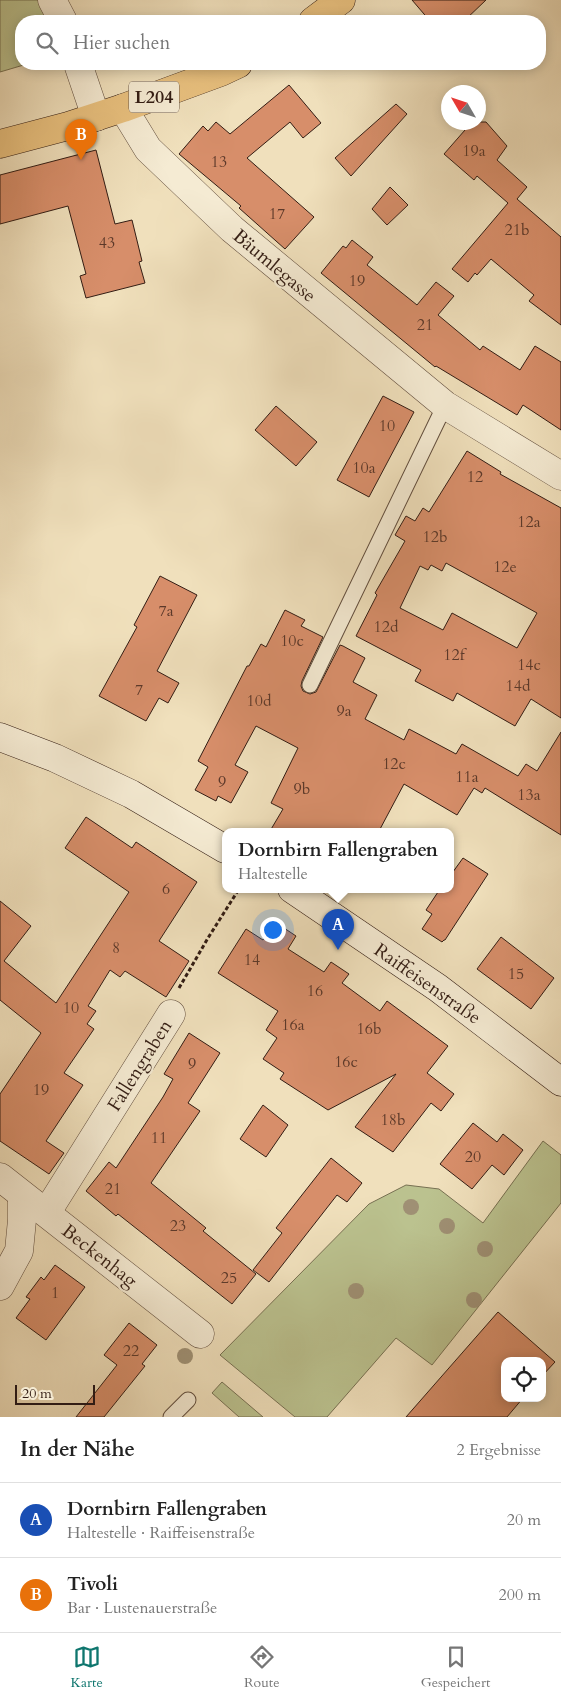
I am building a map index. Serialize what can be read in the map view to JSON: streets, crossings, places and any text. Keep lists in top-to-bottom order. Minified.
{"streets":{"main road":["L204"],"street":["Bäumlegasse","Raiffeisenstraße","Fallengraben","Beckenhag"]},"crossings":[["L204","Bäumlegasse"],["Fallengraben","Beckenhag"]],"house_numbers":["19a","13","17","21b","43","19","21","10","10a","12","12a","12b","12e","7a","12d","10c","12f","14c","14d","7","10d","9a","12c","11a","9","9b","13a","6","8","14","15","16","10","16a","16b","16c","9","19","18b","11","20","21","23","25","1","22"],"scale_bar":"20 m","north":"top left","page":{"search":"Hier suchen","pins":["B","A"],"popup":["Dornbirn Fallengraben","Haltestelle"],"scale":"20 m","heading":["In der Nähe","2 Ergebnisse"],"list":[{"mark":"A","name":"Dornbirn Fallengraben","note":"Haltestelle · Raiffeisenstraße","value":"20 m"},{"mark":"B","name":"Tivoli","note":"Bar · Lustenauerstraße","value":"200 m"}],"nav":["Karte","Route","Gespeichert"]}}
